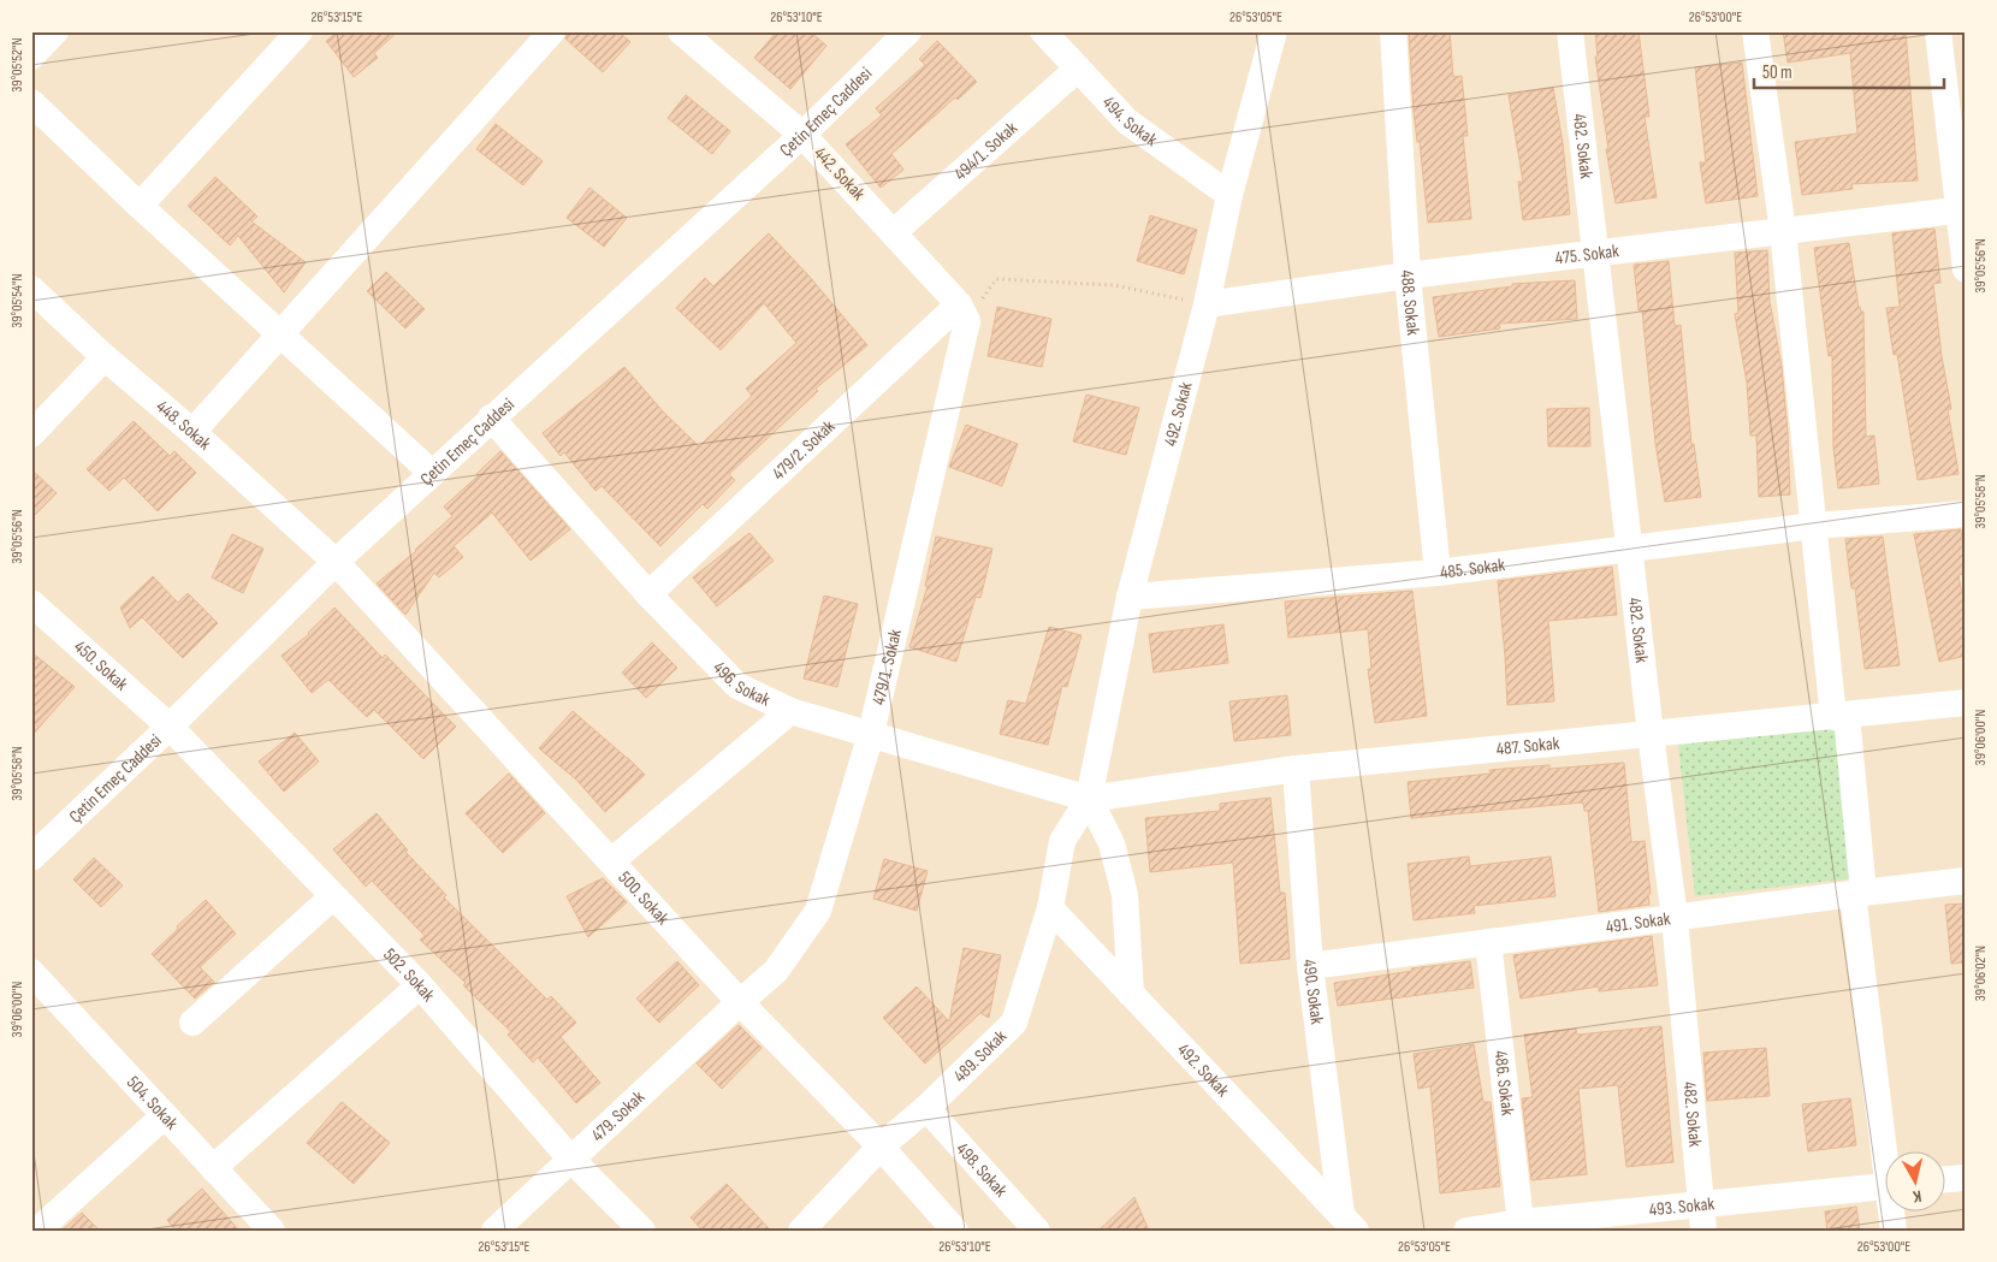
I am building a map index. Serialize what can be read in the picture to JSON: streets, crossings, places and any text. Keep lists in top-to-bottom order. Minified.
{"streets":{"street":["Çetin Emeç Caddesi","494. Sokak","482. Sokak","494/1. Sokak","442. Sokak","475. Sokak","488. Sokak","492. Sokak","448. Sokak","479/2. Sokak","485. Sokak","450. Sokak","479/1. Sokak","496. Sokak","487. Sokak","500. Sokak","491. Sokak","502. Sokak","490. Sokak","489. Sokak","486. Sokak","504. Sokak","479. Sokak","498. Sokak","493. Sokak"]},"crossings":[["Çetin Emeç Caddesi","442. Sokak"],["Çetin Emeç Caddesi","448. Sokak"],["Çetin Emeç Caddesi","450. Sokak"],["Çetin Emeç Caddesi","496. Sokak"],["Çetin Emeç Caddesi","500. Sokak"],["Çetin Emeç Caddesi","502. Sokak"],["494. Sokak","494/1. Sokak"],["494. Sokak","492. Sokak"],["482. Sokak","475. Sokak"],["482. Sokak","485. Sokak"],["482. Sokak","487. Sokak"],["482. Sokak","491. Sokak"],["482. Sokak","493. Sokak"],["494/1. Sokak","442. Sokak"],["442. Sokak","479/2. Sokak"],["442. Sokak","479/1. Sokak"],["475. Sokak","488. Sokak"],["475. Sokak","492. Sokak"],["488. Sokak","485. Sokak"],["492. Sokak","485. Sokak"],["492. Sokak","496. Sokak"],["492. Sokak","487. Sokak"],["492. Sokak","490. Sokak"],["492. Sokak","489. Sokak"],["448. Sokak","500. Sokak"],["479/2. Sokak","479/1. Sokak"],["479/2. Sokak","496. Sokak"],["450. Sokak","502. Sokak"],["479/1. Sokak","496. Sokak"],["479/1. Sokak","500. Sokak"],["479/1. Sokak","479. Sokak"],["496. Sokak","487. Sokak"],["496. Sokak","489. Sokak"],["487. Sokak","490. Sokak"],["487. Sokak","489. Sokak"],["500. Sokak","489. Sokak"],["500. Sokak","479. Sokak"],["491. Sokak","490. Sokak"],["491. Sokak","486. Sokak"],["502. Sokak","479. Sokak"],["489. Sokak","498. Sokak"],["486. Sokak","493. Sokak"]],"scale_bar":"50 m","north":"bottom","coordinates":["26°53'15\"E","26°53'10\"E","26°53'05\"E","26°53'00\"E","39°05'52\"N","39°05'56\"N","39°05'54\"N","39°05'58\"N","39°06'00\"N","39°06'02\"N"]}
